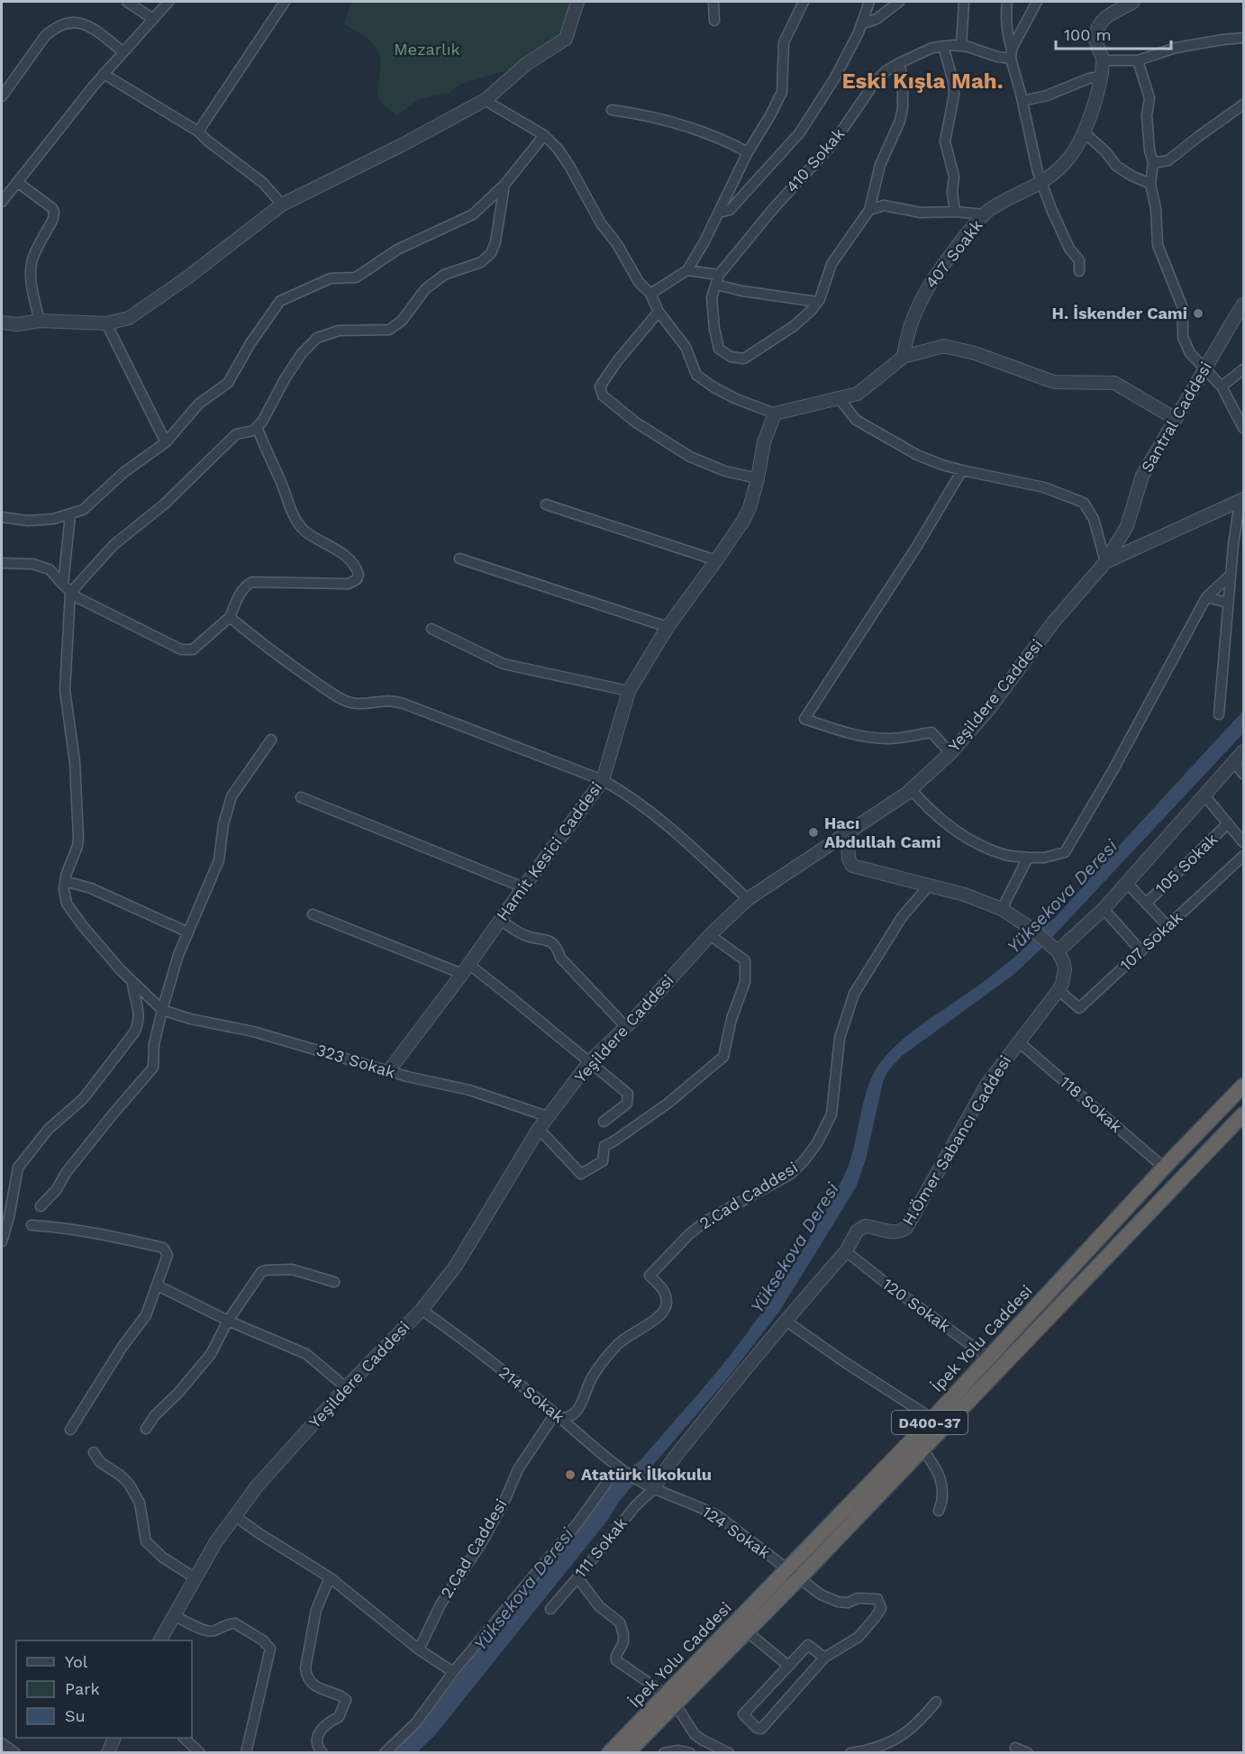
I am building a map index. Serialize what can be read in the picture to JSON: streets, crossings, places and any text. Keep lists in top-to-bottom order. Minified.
{"streets":{"highway":["İpek Yolu Caddesi","D400-37"],"street":["410 Sokak","407 Soakk","Santral Caddesi","Yeşildere Caddesi","Hamit Kesici Caddesi","105 Sokak","107 Sokak","323 Sokak","118 Sokak","H.Ömer Sabancı Caddesi","2.Cad Caddesi","120 Sokak","214 Sokak","124 Sokak","111 Sokak"]},"crossings":[["Santral Caddesi","Yeşildere Caddesi"],["Yeşildere Caddesi","323 Sokak"],["Yeşildere Caddesi","214 Sokak"],["Hamit Kesici Caddesi","323 Sokak"],["107 Sokak","H.Ömer Sabancı Caddesi"],["118 Sokak","H.Ömer Sabancı Caddesi"],["118 Sokak","İpek Yolu Caddesi"],["H.Ömer Sabancı Caddesi","120 Sokak"],["H.Ömer Sabancı Caddesi","124 Sokak"],["H.Ömer Sabancı Caddesi","111 Sokak"],["2.Cad Caddesi","214 Sokak"],["120 Sokak","İpek Yolu Caddesi"],["İpek Yolu Caddesi","124 Sokak"],["214 Sokak","124 Sokak"],["124 Sokak","111 Sokak"]],"districts":["Eski Kışla Mah."],"water":["Yüksekova Deresi"],"parks":["Mezarlık"],"places":["H. İskender Cami","Hacı Abdullah Cami","Atatürk İlkokulu"],"legend":["Yol","Park","Su"],"scale_bar":"100 m"}
